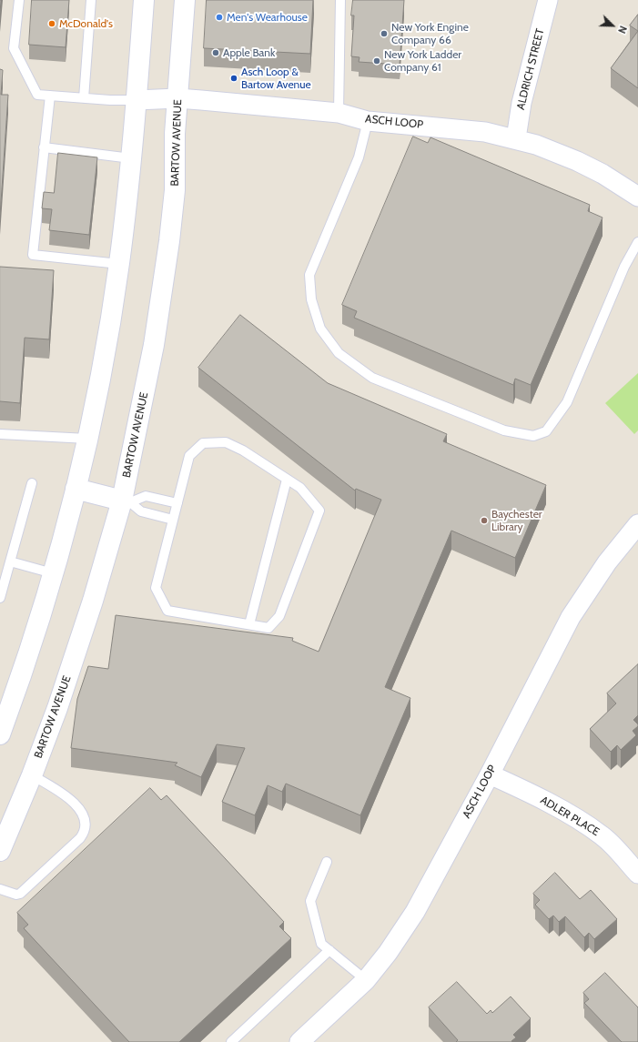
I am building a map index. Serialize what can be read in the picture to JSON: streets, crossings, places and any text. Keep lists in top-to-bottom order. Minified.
{"streets":{"main road":["BARTOW AVENUE"],"street":["ALDRICH STREET","ASCH LOOP","ADLER PLACE"]},"crossings":[["ALDRICH STREET","ASCH LOOP"],["ASCH LOOP","BARTOW AVENUE"],["ASCH LOOP","ADLER PLACE"]],"places":["Men's Wearhouse","McDonald's","New York Engine Company 66","Apple Bank","New York Ladder Company 61","Asch Loop & Bartow Avenue","Baychester Library"],"north":"bottom right"}
